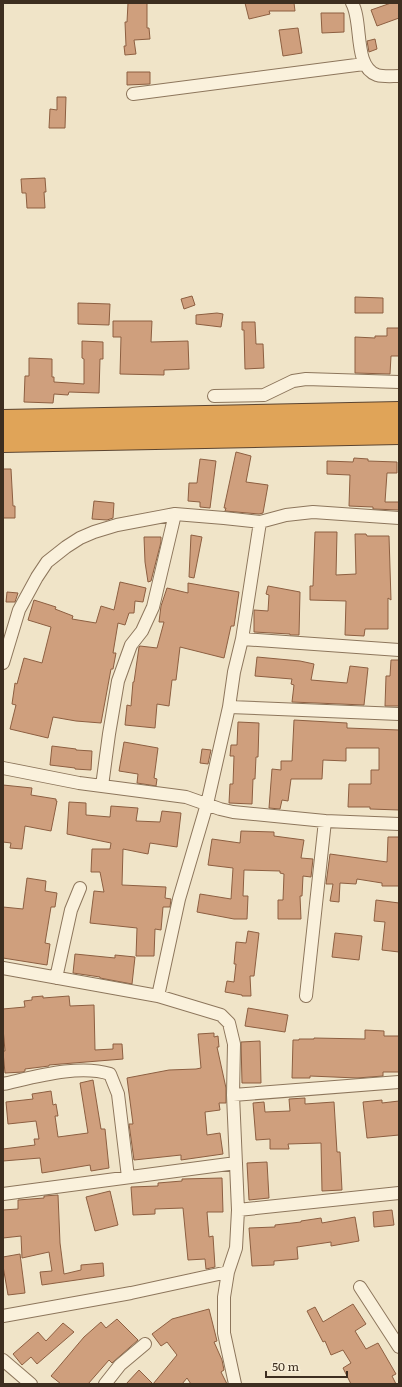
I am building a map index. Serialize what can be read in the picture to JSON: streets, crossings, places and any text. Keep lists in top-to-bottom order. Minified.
{"scale_bar":"50 m"}
